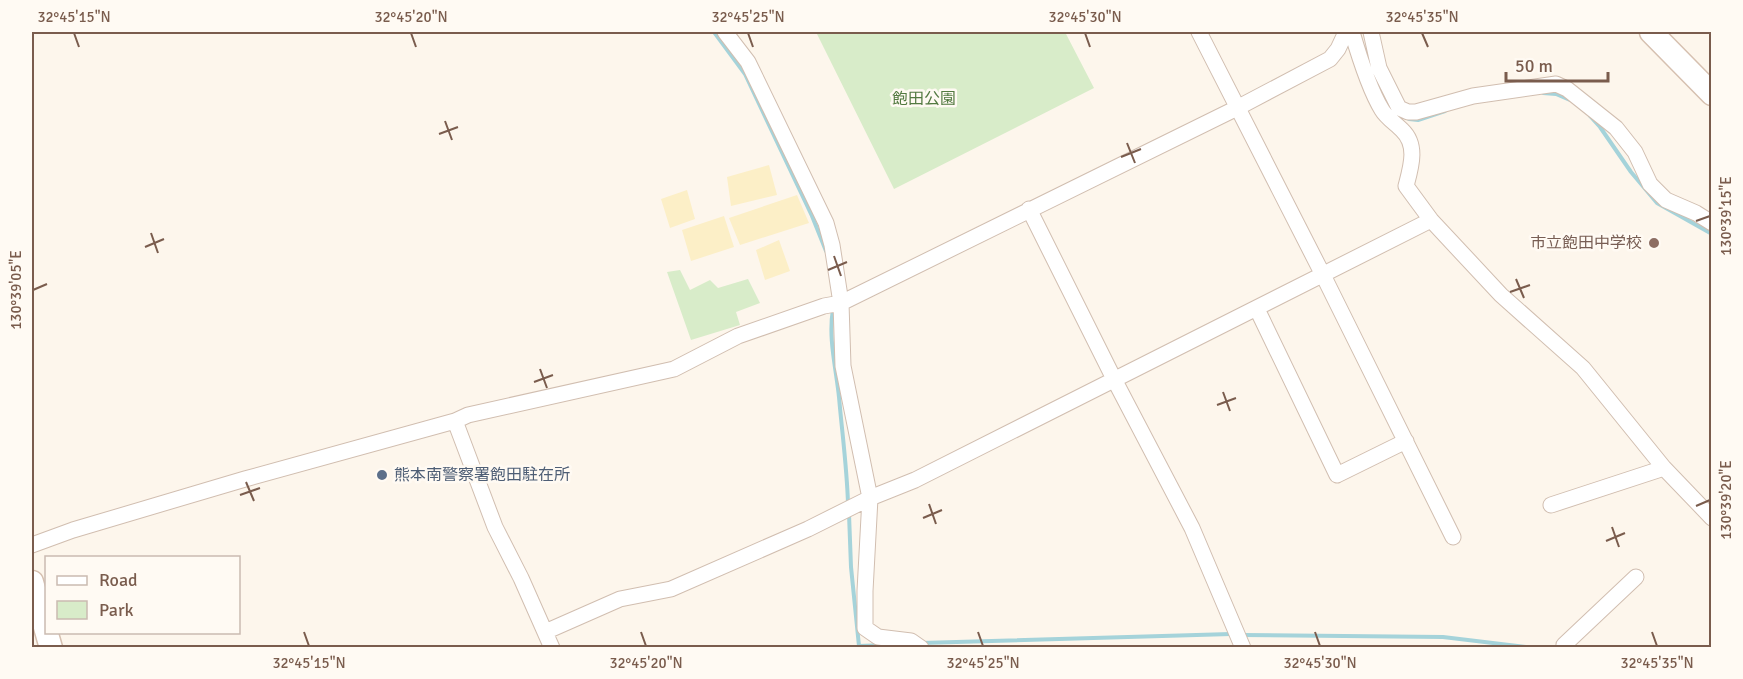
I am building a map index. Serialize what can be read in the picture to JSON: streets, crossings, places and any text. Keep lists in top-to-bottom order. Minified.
{"parks":["飽田公園"],"places":["市立飽田中学校","熊本南警察署飽田駐在所"],"legend":["Road","Park"],"scale_bar":"50 m","coordinates":["32°45'15\"N","32°45'20\"N","32°45'25\"N","32°45'30\"N","32°45'35\"N","130°39'15\"E","130°39'05\"E","130°39'20\"E"]}
